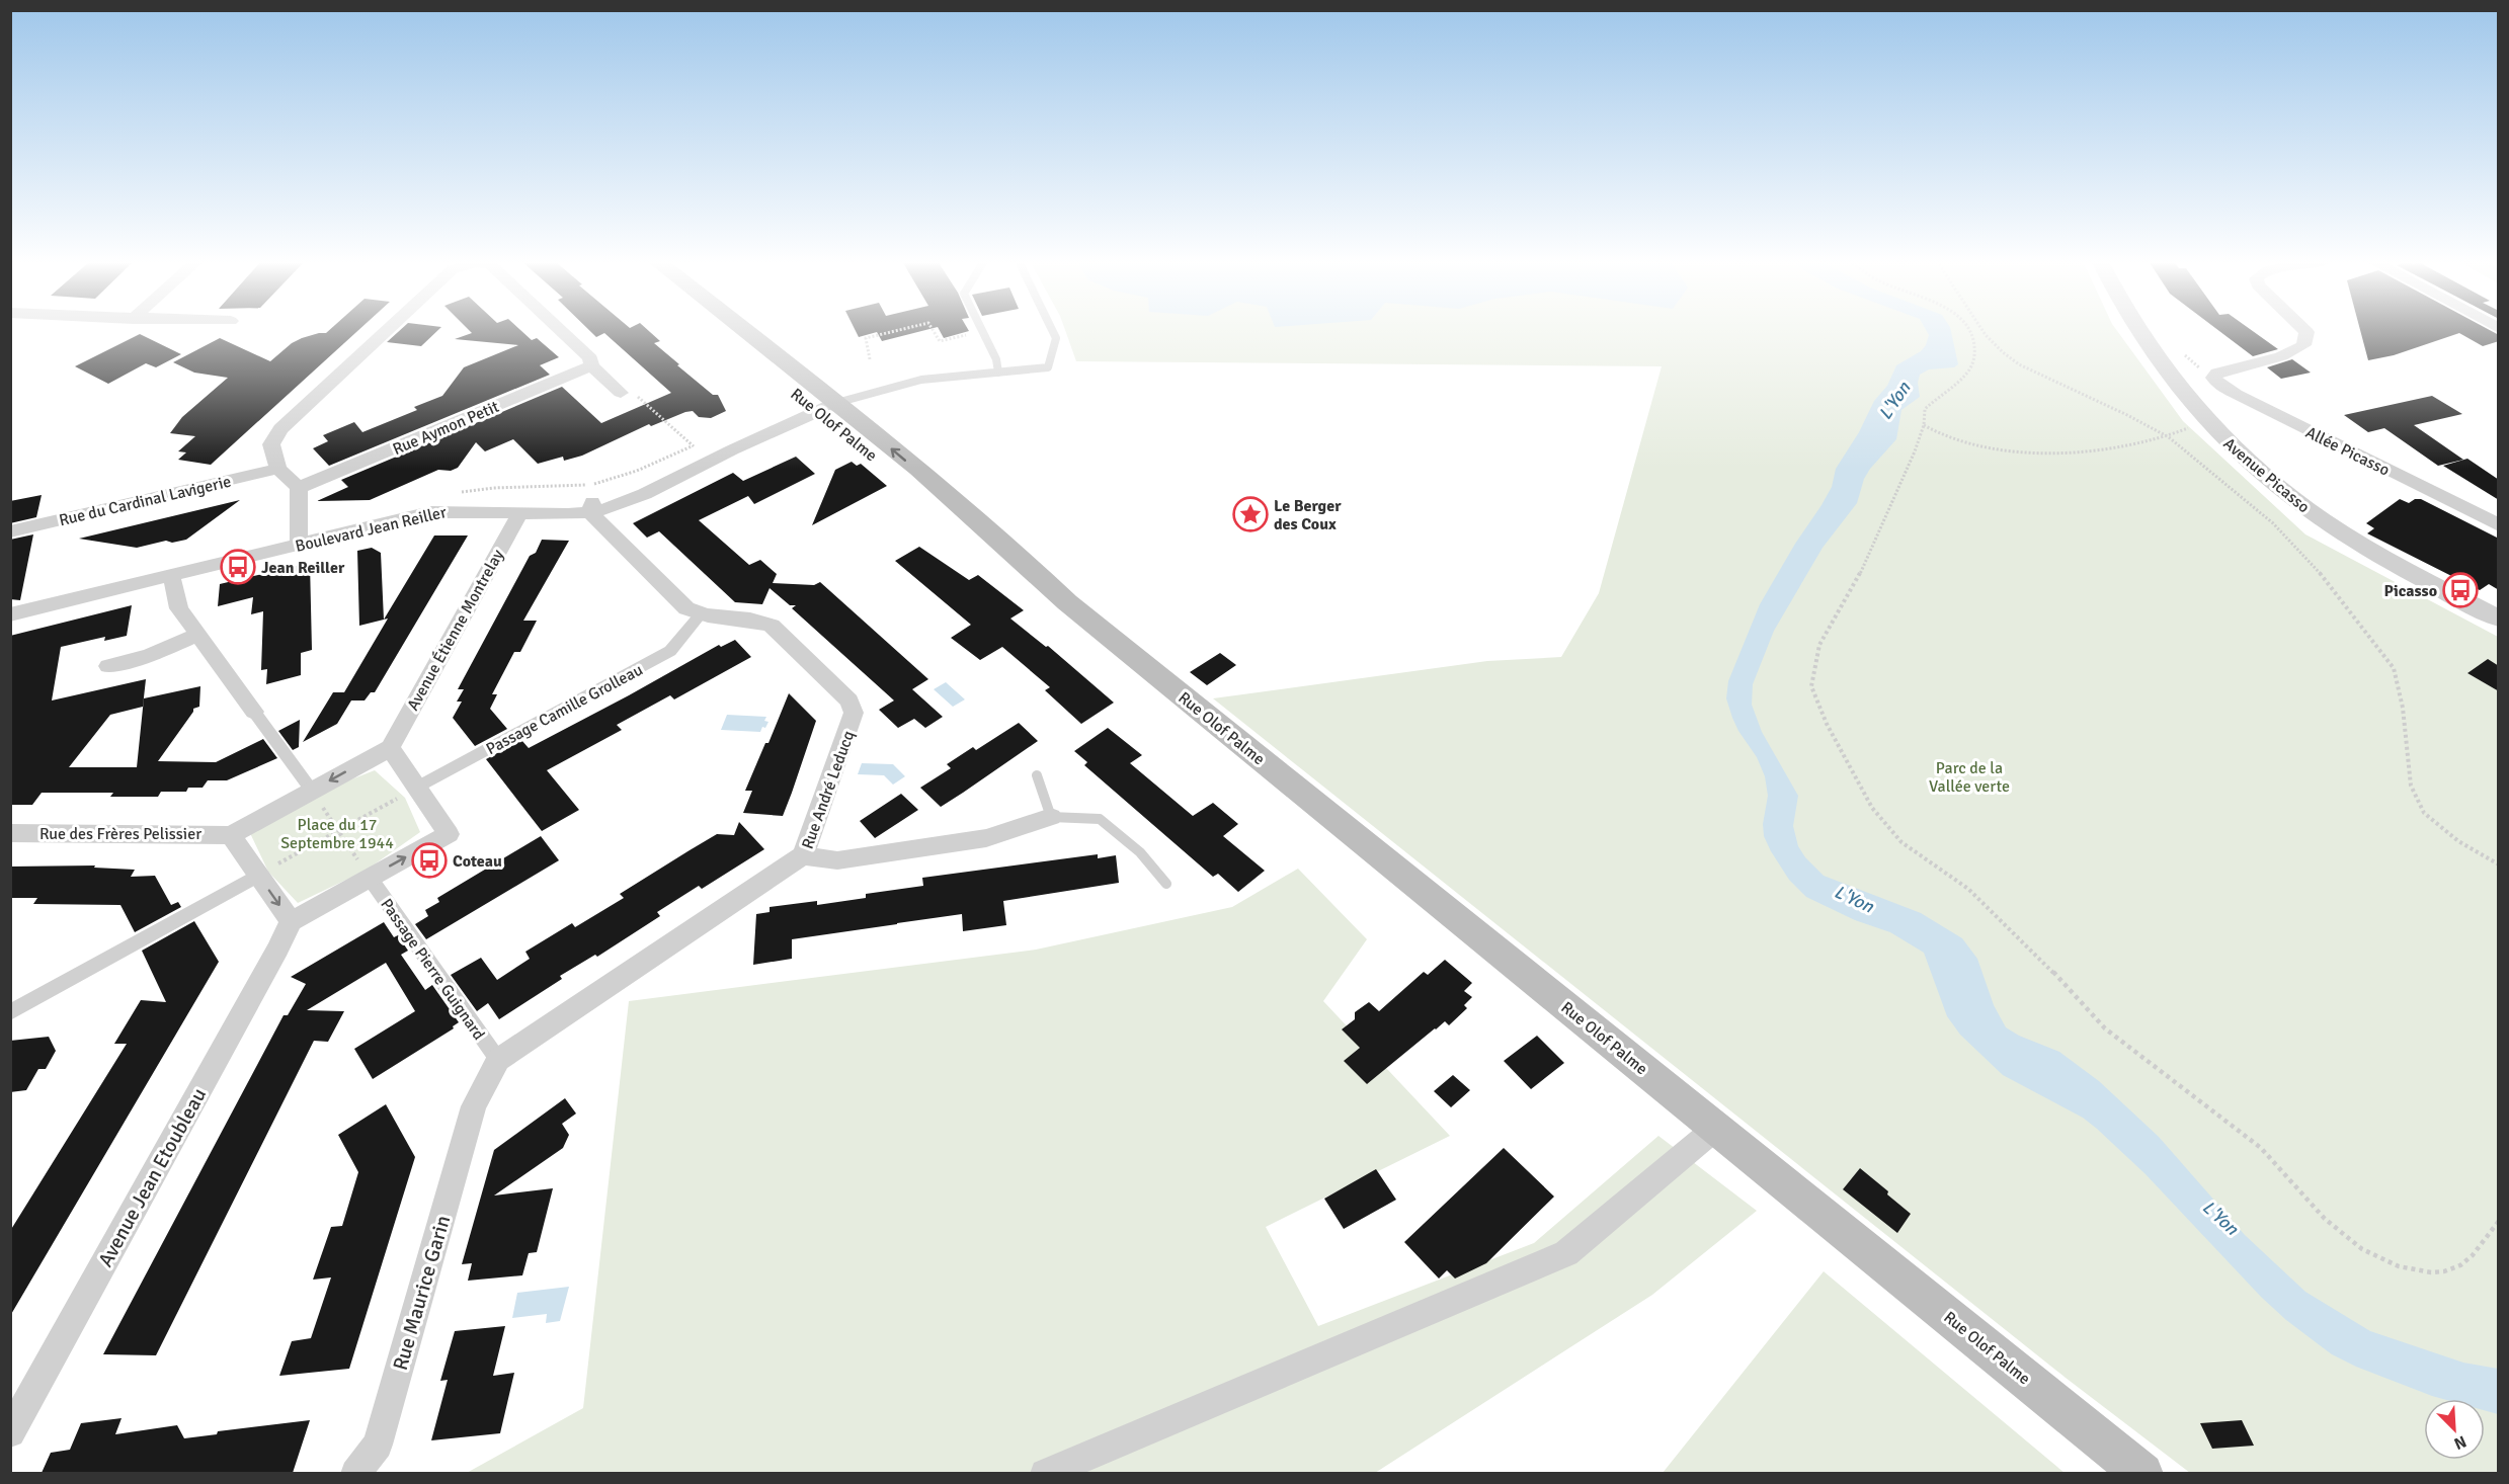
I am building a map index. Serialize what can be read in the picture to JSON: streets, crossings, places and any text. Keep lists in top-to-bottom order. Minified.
{"streets":{"main road":["Rue Olof Palme"],"street":["Rue Aymon Petit","Allée Picasso","Avenue Picasso","Rue du Cardinal Lavigerie","Boulevard Jean Reiller","Avenue Étienne Montrelay","Passage Camille Grolleau","Rue André Leducq","Rue des Frères Pelissier","Passage Pierre Guignard","Avenue Jean Etoubleau","Rue Maurice Garin"]},"crossings":[["Rue Olof Palme","Boulevard Jean Reiller"],["Boulevard Jean Reiller","Avenue Étienne Montrelay"],["Passage Camille Grolleau","Rue André Leducq"],["Rue André Leducq","Passage Pierre Guignard"],["Rue André Leducq","Rue Maurice Garin"],["Passage Pierre Guignard","Rue Maurice Garin"]],"water":["L'Yon"],"parks":["Parc de la Vallée verte","Place du 17 Septembre 1944"],"places":{"place":["Le Berger des Coux"],"bus stop":["Jean Reiller","Picasso","Coteau"]},"north":"bottom right"}
